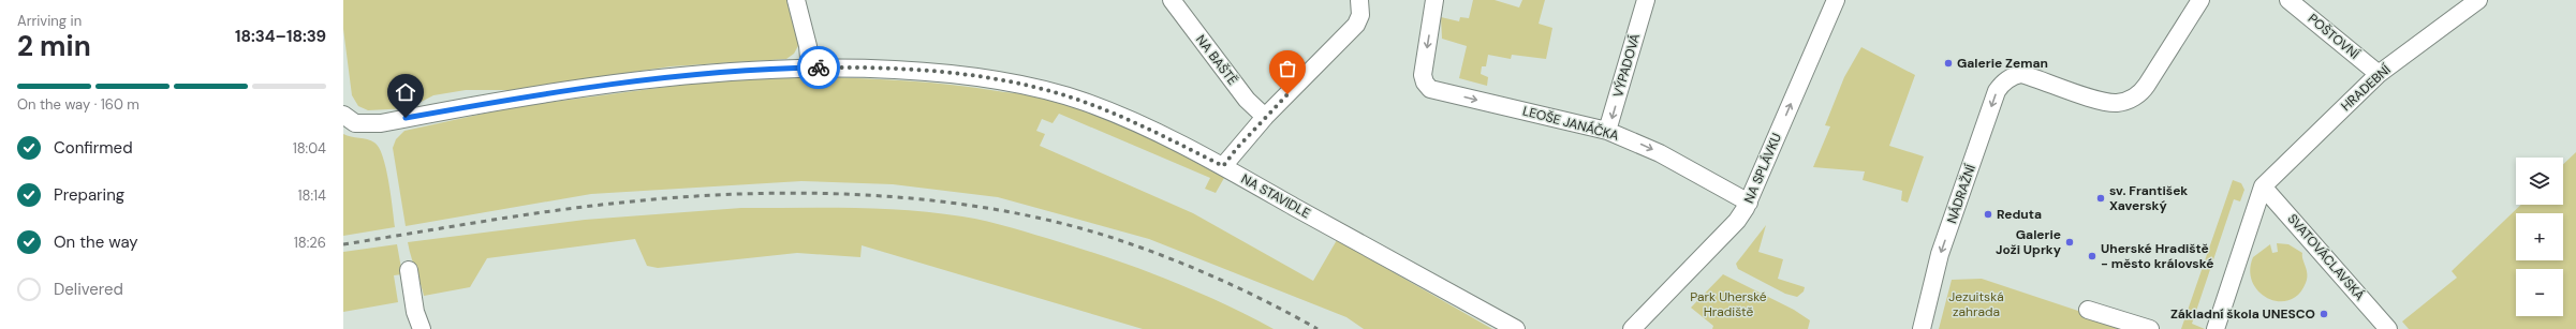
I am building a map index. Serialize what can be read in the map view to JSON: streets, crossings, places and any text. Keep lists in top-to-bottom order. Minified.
{"streets":{"street":["POŠTOVNÍ","NA BAŠTĚ","VÝPADOVÁ","HRADEBNÍ","LEOŠE JANÁČKA","NA SPLÁVKU","NÁDRAŽNÍ","NA STAVIDLE","SVATOVÁCLAVSKÁ"]},"crossings":[["POŠTOVNÍ","HRADEBNÍ"],["VÝPADOVÁ","LEOŠE JANÁČKA"],["HRADEBNÍ","SVATOVÁCLAVSKÁ"],["LEOŠE JANÁČKA","NA SPLÁVKU"]],"one_way":["VÝPADOVÁ","LEOŠE JANÁČKA","NA SPLÁVKU","NÁDRAŽNÍ"],"parks":["Park Uherské Hradiště","Jezuitská zahrada"],"places":["Galerie Zeman","sv. František Xaverský","Reduta","Galerie Joži Uprky","Uherské Hradiště - město královské","Základní škola UNESCO"],"page":{"heading":["2 min","Arriving in","18:34–18:39"],"bar":"On the way · 160 m","list":[["Confirmed","18:04"],["Preparing","18:14"],["On the way","18:26"],"Delivered"],"map_buttons":["+","−"]}}
